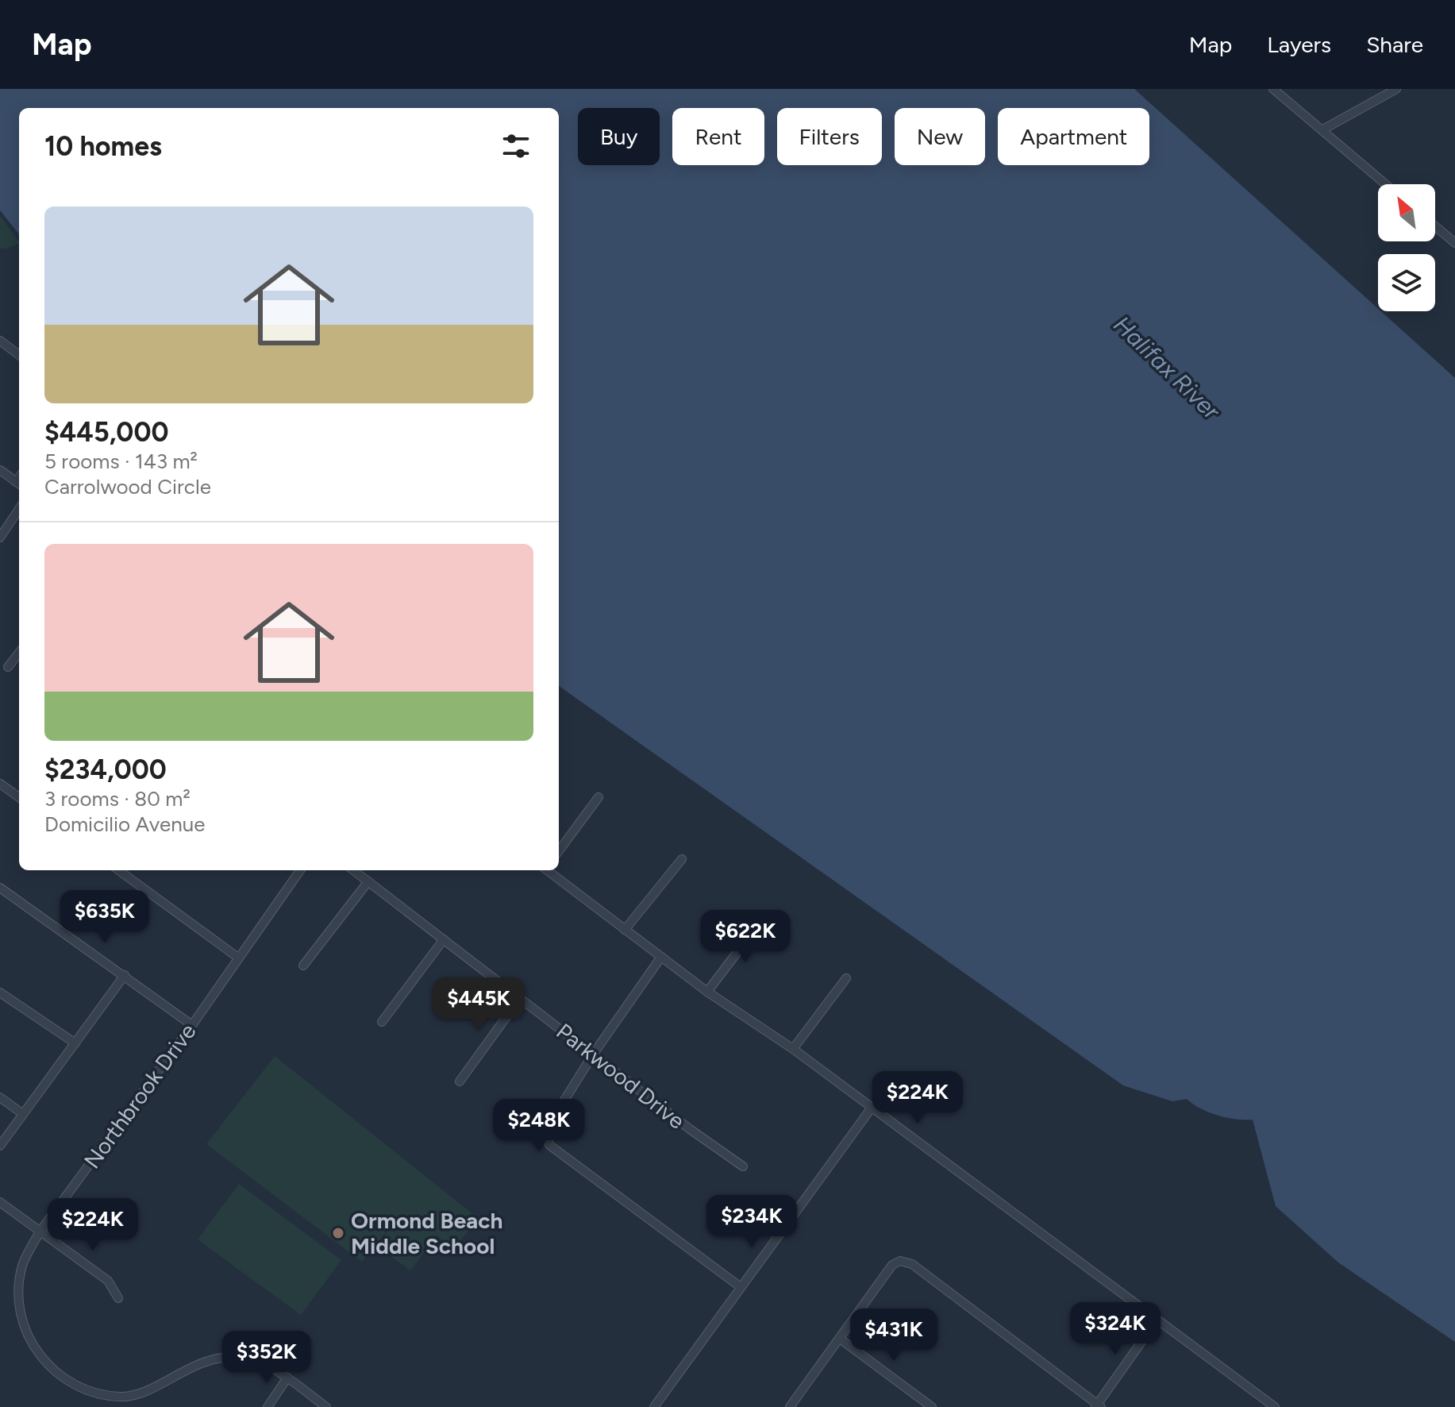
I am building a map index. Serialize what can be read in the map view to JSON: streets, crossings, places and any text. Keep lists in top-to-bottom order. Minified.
{"streets":{"street":["Parkwood Drive","Northbrook Drive"]},"water":["Halifax River"],"places":["Ormond Beach Middle School"],"north":"top left","page":{"header":"Map","nav":["Map","Layers","Share"],"chip":["Buy","Rent","Filters","New","Apartment"],"heading":"10 homes","list":[{"name":"$445,000","note":"5 rooms · 143 m² · Carrolwood Circle"},{"name":"$234,000","note":"3 rooms · 80 m² · Domicilio Avenue"}],"price":["$635K","$622K","$445K","$224K","$248K","$234K","$224K","$324K","$431K","$352K"]}}
